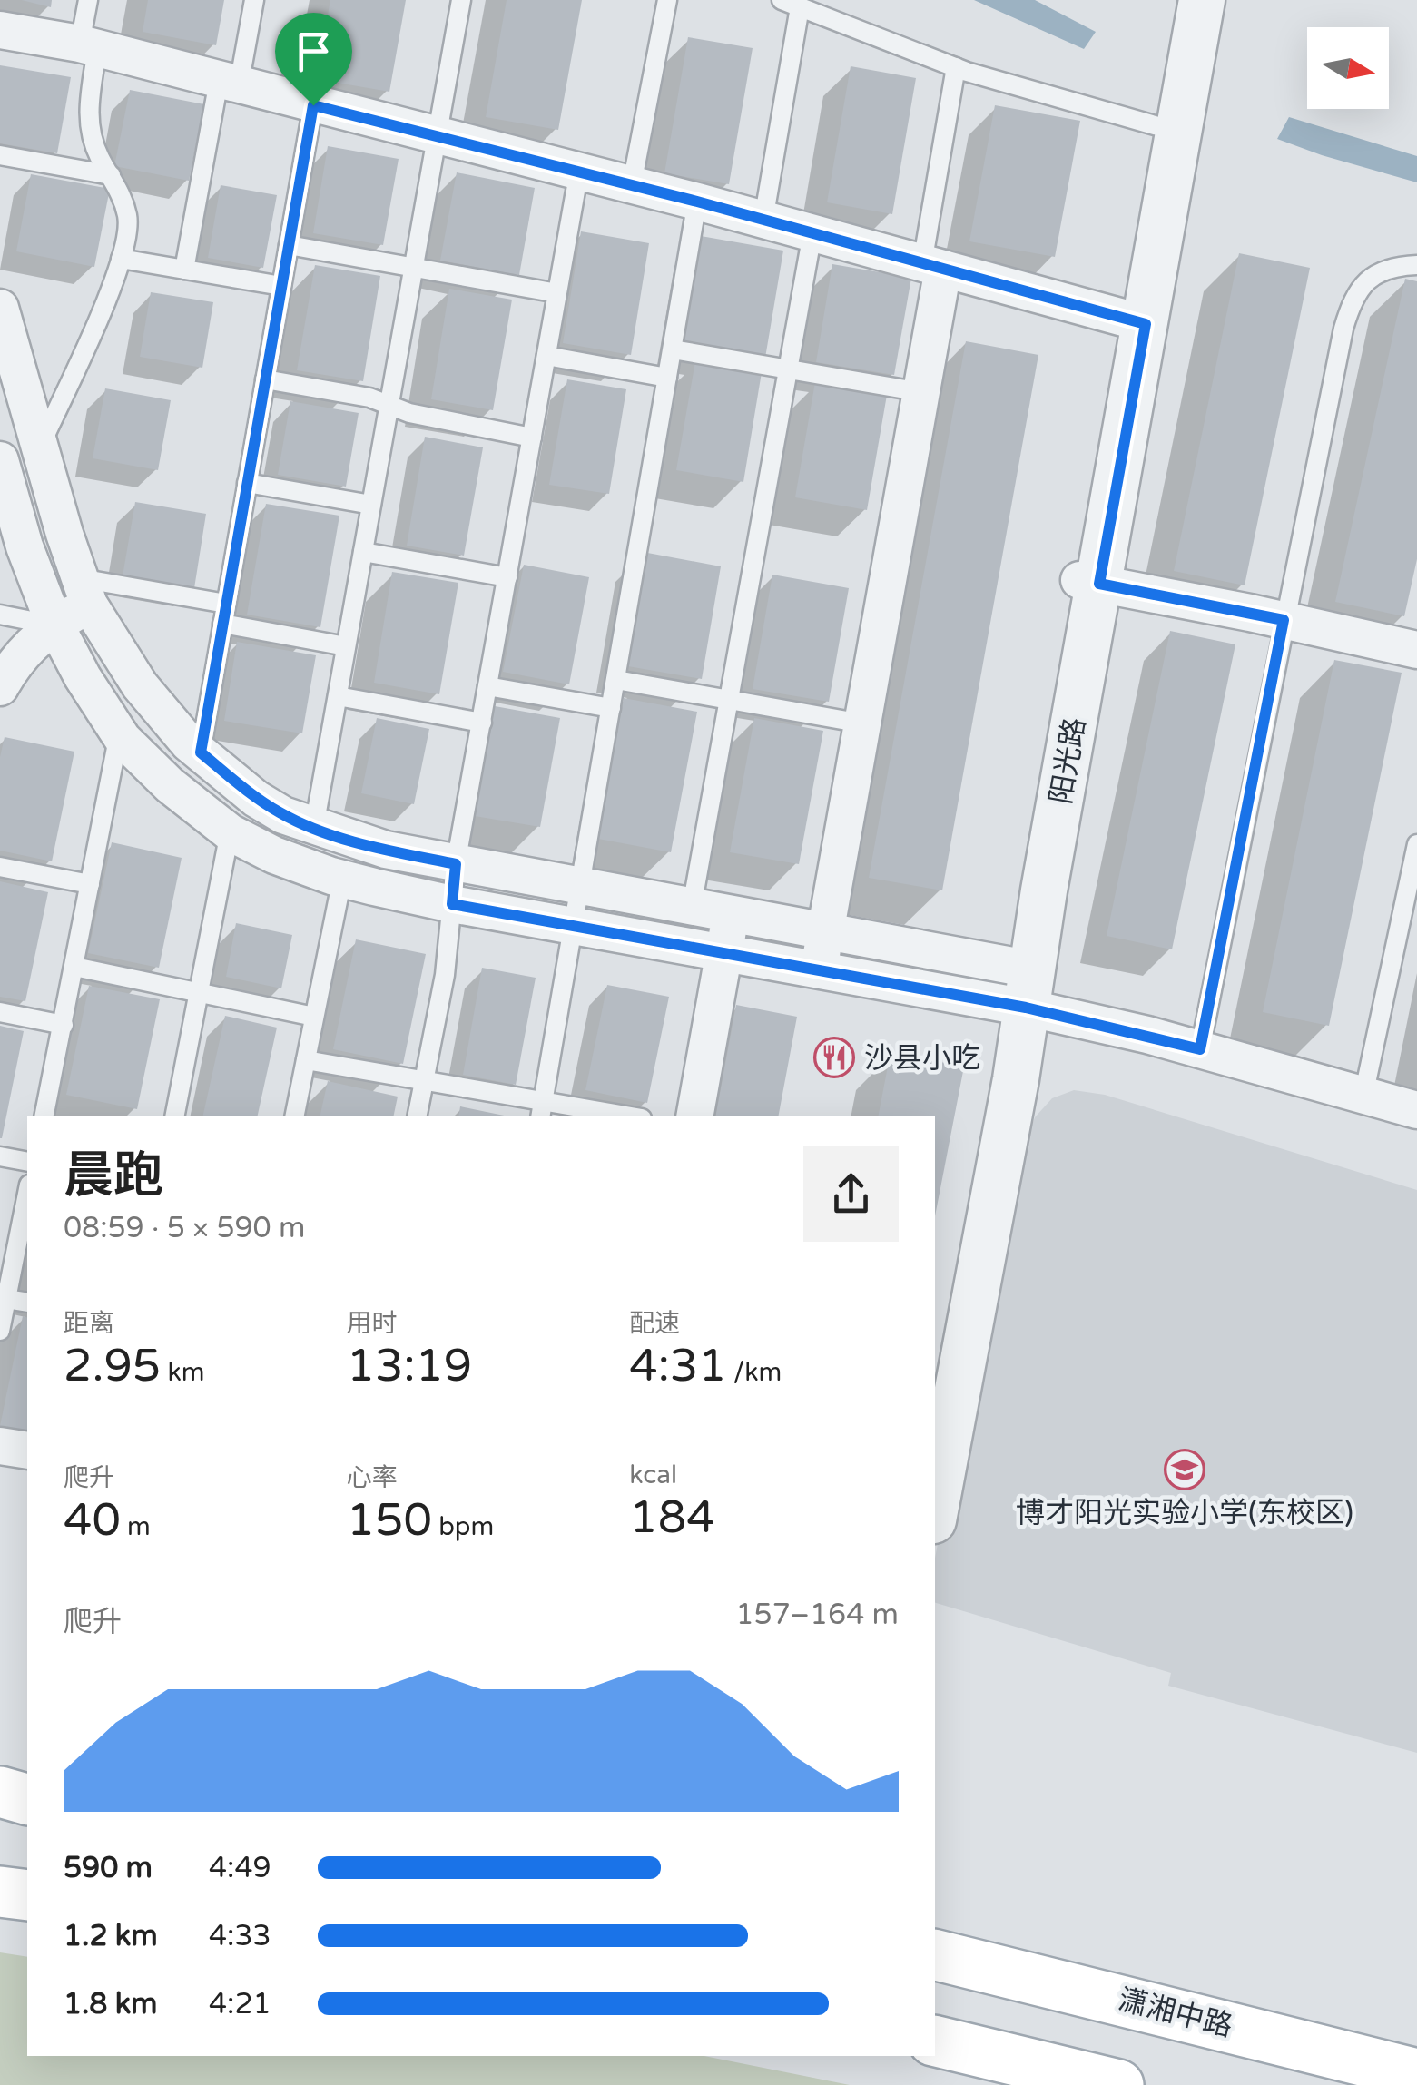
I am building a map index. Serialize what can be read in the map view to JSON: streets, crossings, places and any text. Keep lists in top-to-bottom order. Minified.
{"streets":{"main road":["潇湘中路"],"street":["阳光路"]},"places":{"restaurant":["沙县小吃"],"school or university":["博才阳光实验小学(东校区)"]},"north":"right","page":{"heading":["晨跑","08:59 · 5 × 590 m"],"stats":[["距离","2.95 km"],["用时","13:19"],["配速","4:31 /km"],["爬升","40 m"],["心率","150 bpm"],["kcal","184"]],"chart":["爬升","157–164 m"],"list":[{"name":"590 m","note":"4:49"},{"name":"1.2 km","note":"4:33"},{"name":"1.8 km","note":"4:21"}]}}
